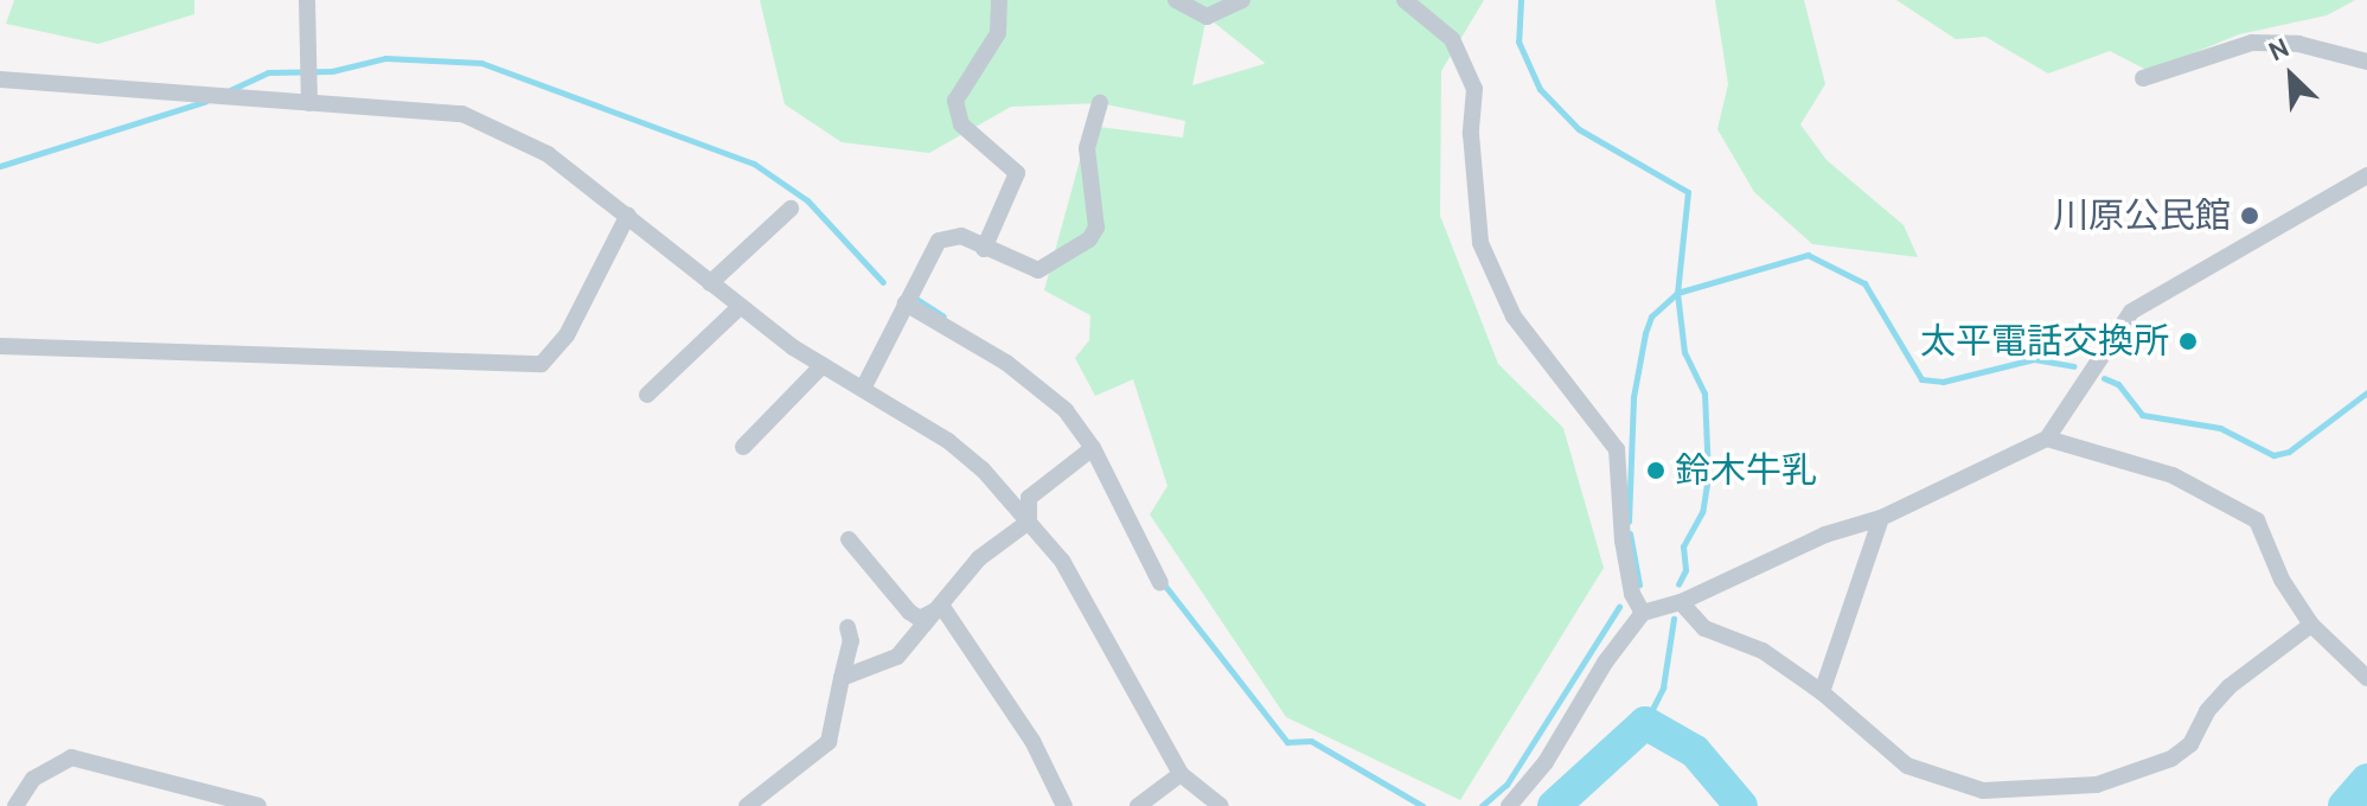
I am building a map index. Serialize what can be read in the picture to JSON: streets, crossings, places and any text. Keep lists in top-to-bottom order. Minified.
{"places":["川原公民館","太平電話交換所","鈴木牛乳"],"north":"top left"}
